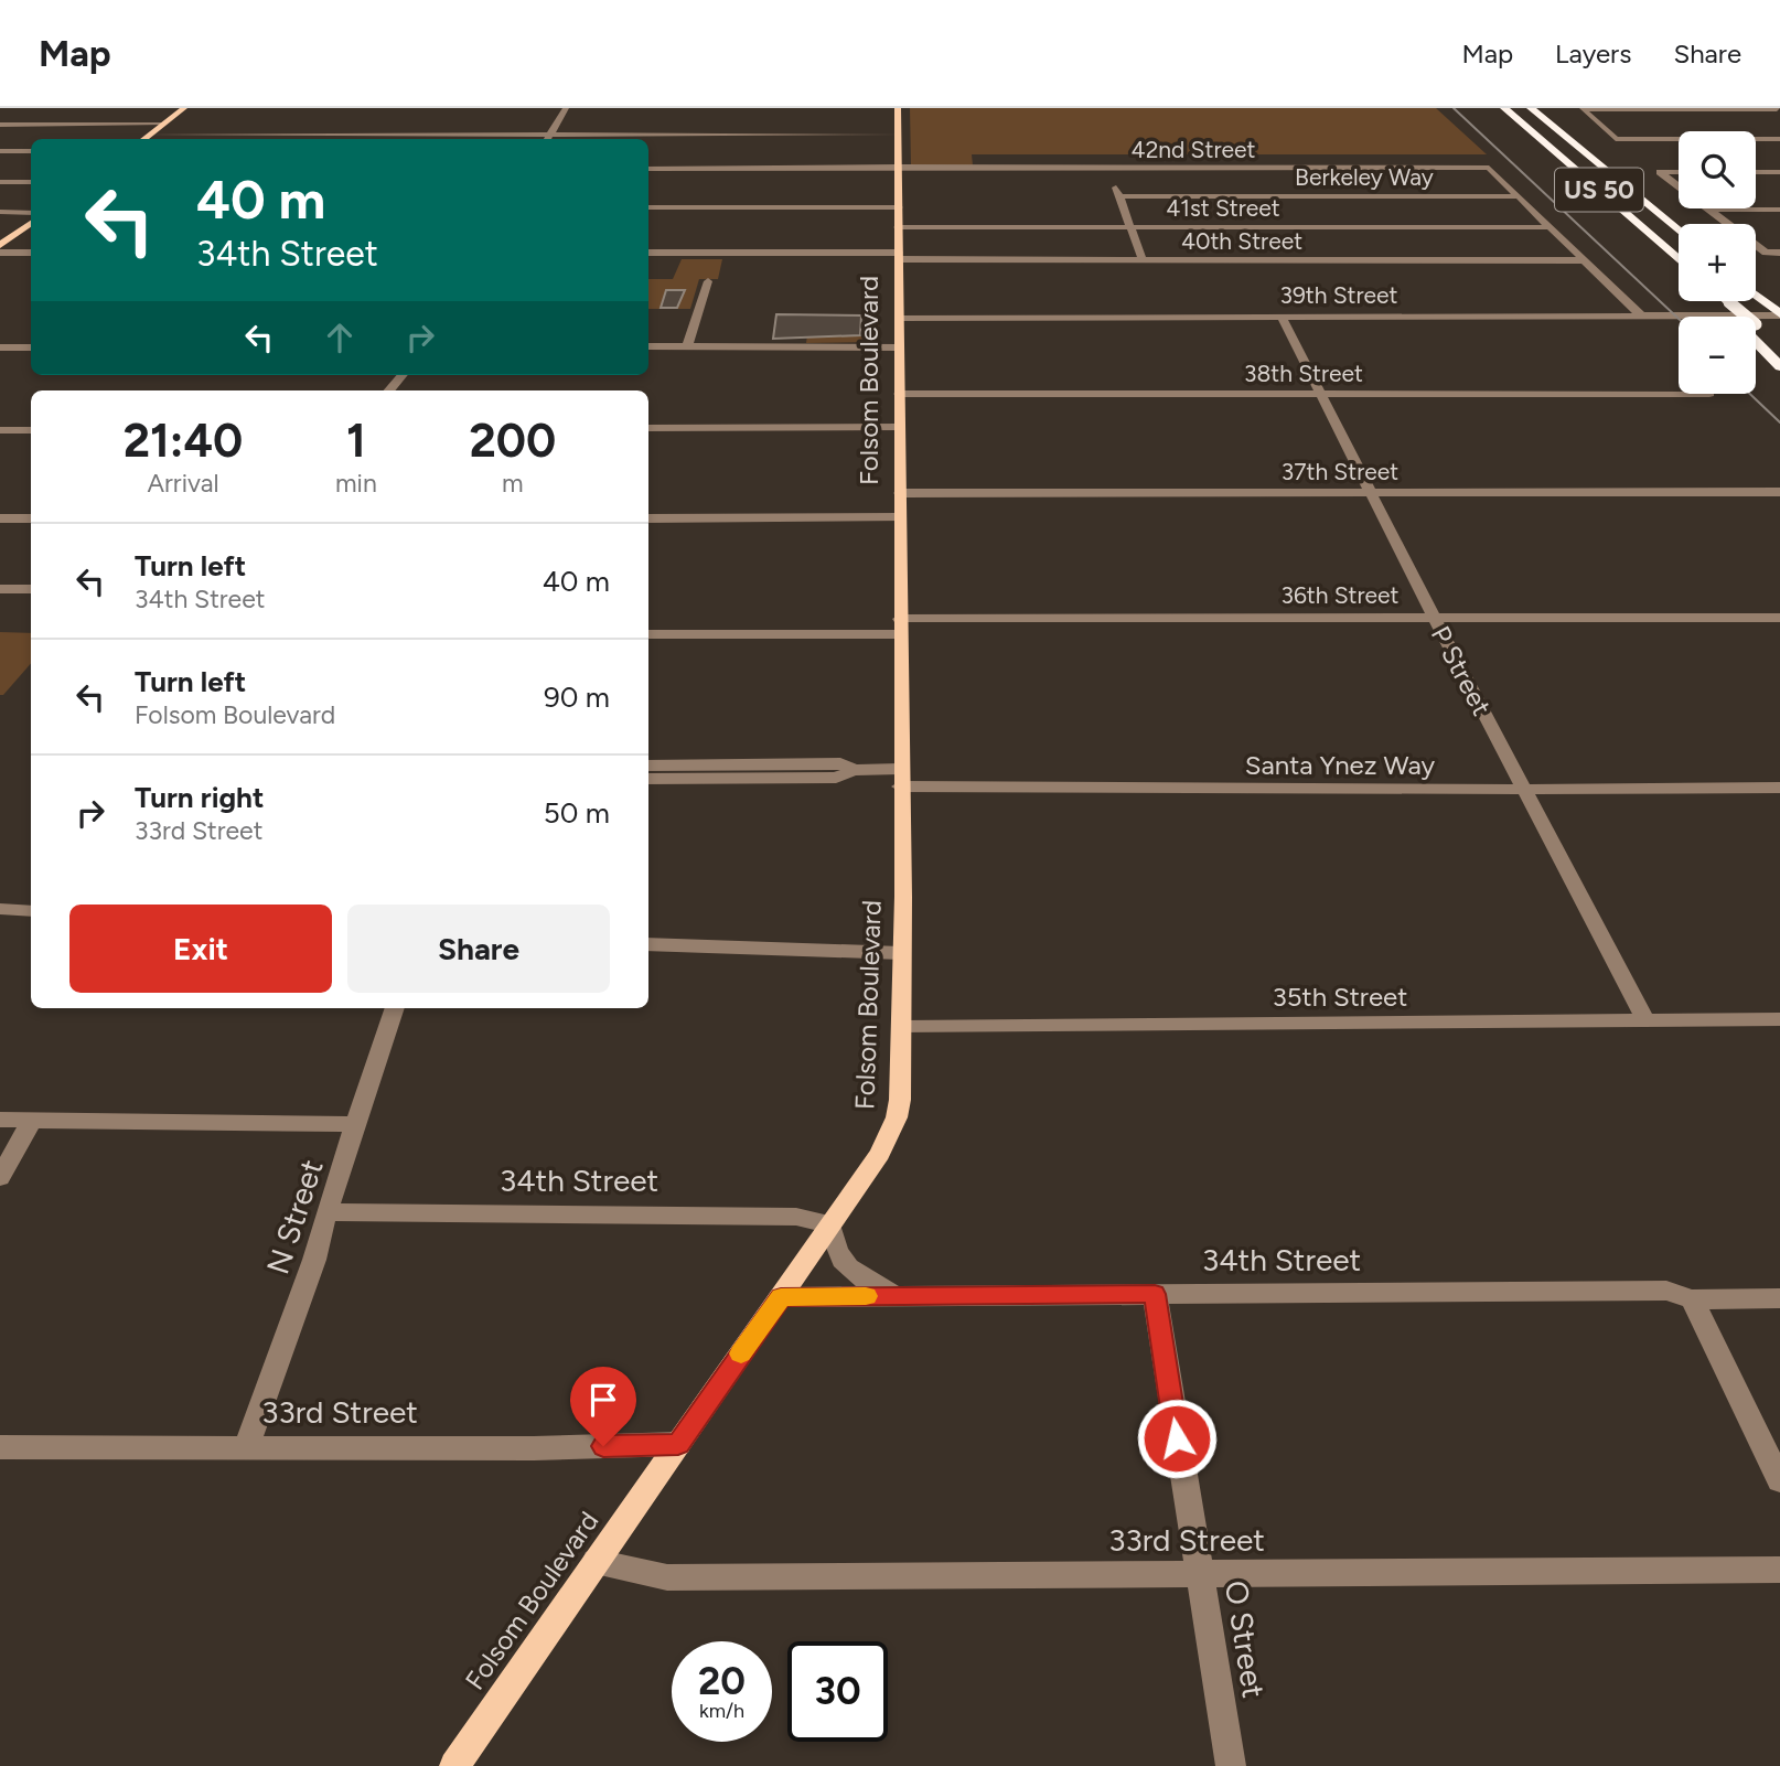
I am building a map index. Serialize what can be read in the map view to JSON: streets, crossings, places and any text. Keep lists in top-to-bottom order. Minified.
{"streets":{"highway":["US 50"],"main road":["Folsom Boulevard"],"street":["42nd Street","Berkeley Way","41st Street","40th Street","39th Street","38th Street","37th Street","36th Street","P Street","Santa Ynez Way","35th Street","34th Street","N Street","33rd Street","O Street"]},"crossings":[["42nd Street","Berkeley Way"],["42nd Street","Folsom Boulevard"],["41st Street","Folsom Boulevard"],["40th Street","Folsom Boulevard"],["39th Street","Folsom Boulevard"],["39th Street","P Street"],["38th Street","Folsom Boulevard"],["38th Street","P Street"],["Folsom Boulevard","37th Street"],["Folsom Boulevard","36th Street"],["Folsom Boulevard","Santa Ynez Way"],["Folsom Boulevard","35th Street"],["Folsom Boulevard","34th Street"],["Folsom Boulevard","33rd Street"],["37th Street","P Street"],["36th Street","P Street"],["P Street","Santa Ynez Way"],["P Street","35th Street"],["34th Street","N Street"],["34th Street","O Street"],["N Street","33rd Street"],["33rd Street","O Street"]],"page":{"header":"Map","nav":["Map","Layers","Share"],"map_buttons":["+","−"],"turn":["40 m","34th Street"],"eta":["21:40","Arrival","1","min","200","m"],"list":[{"name":"Turn left","note":"34th Street","value":"40 m"},{"name":"Turn left","note":"Folsom Boulevard","value":"90 m"},{"name":"Turn right","note":"33rd Street","value":"50 m"}],"buttons":["Exit","Share"],"speed":"20 km/h","limit":"30"}}
